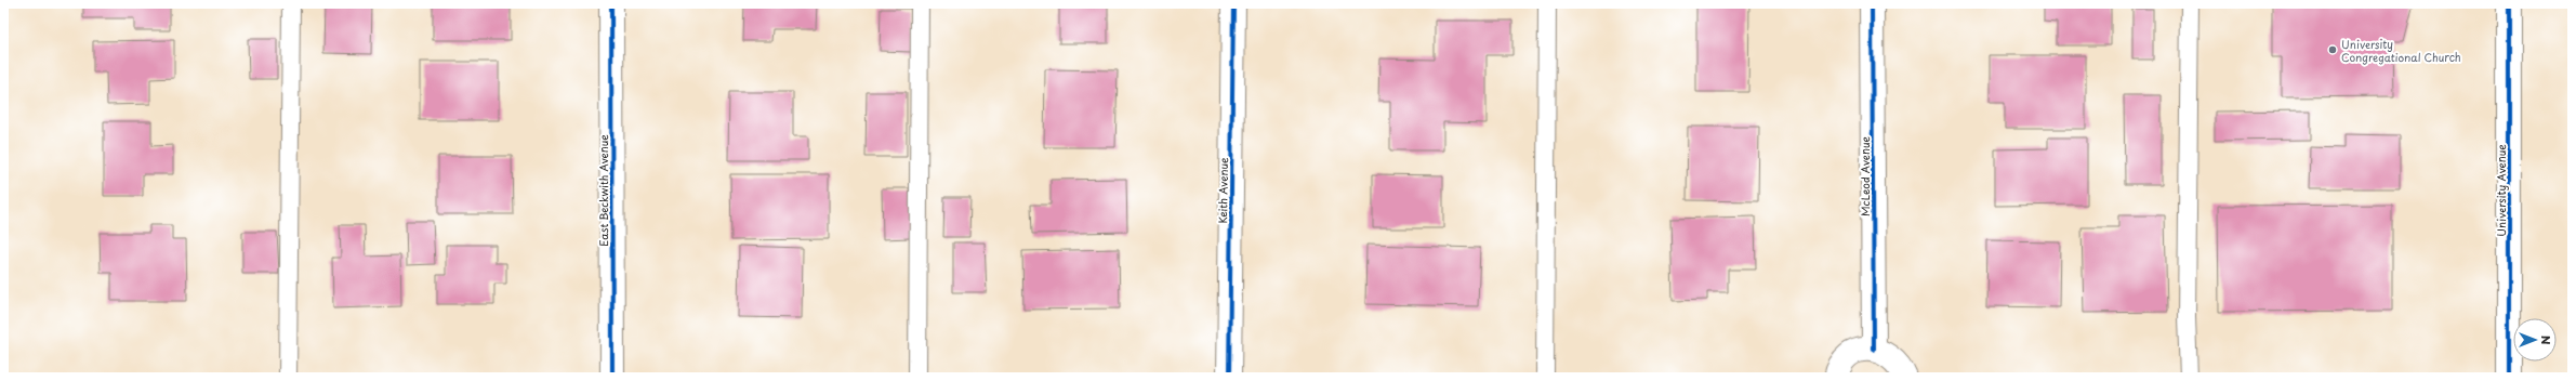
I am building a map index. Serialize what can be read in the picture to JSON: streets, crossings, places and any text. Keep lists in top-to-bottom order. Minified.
{"streets":{"street":["McLeod Avenue","East Beckwith Avenue","Keith Avenue","University Avenue"]},"places":["University Congregational Church"],"north":"right"}
